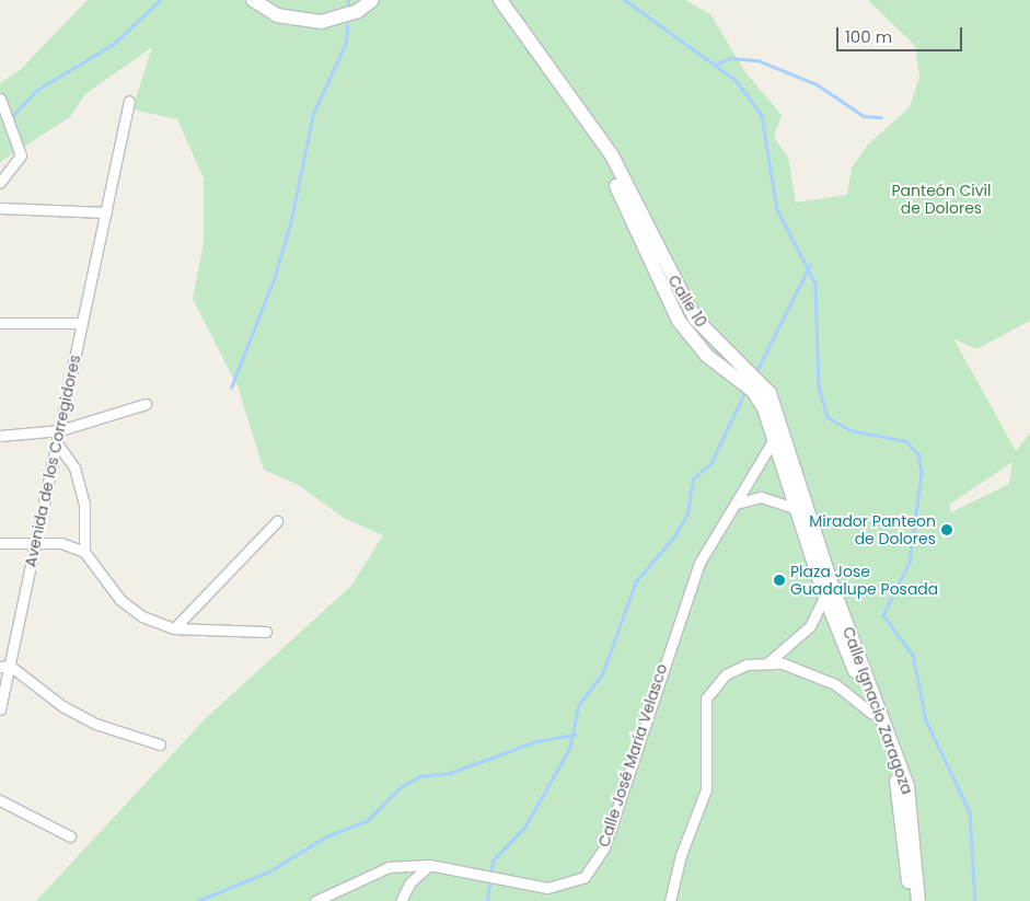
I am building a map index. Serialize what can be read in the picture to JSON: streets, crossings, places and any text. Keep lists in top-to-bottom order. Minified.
{"streets":{"street":["Calle 10","Avenida de los Corregidores","Calle Ignacio Zaragoza","Calle José María Velasco"]},"crossings":[["Calle 10","Calle Ignacio Zaragoza"],["Calle 10","Calle José María Velasco"]],"parks":["Panteón Civil de Dolores"],"places":["Mirador Panteon de Dolores","Plaza Jose Guadalupe Posada"],"scale_bar":"100 m"}
